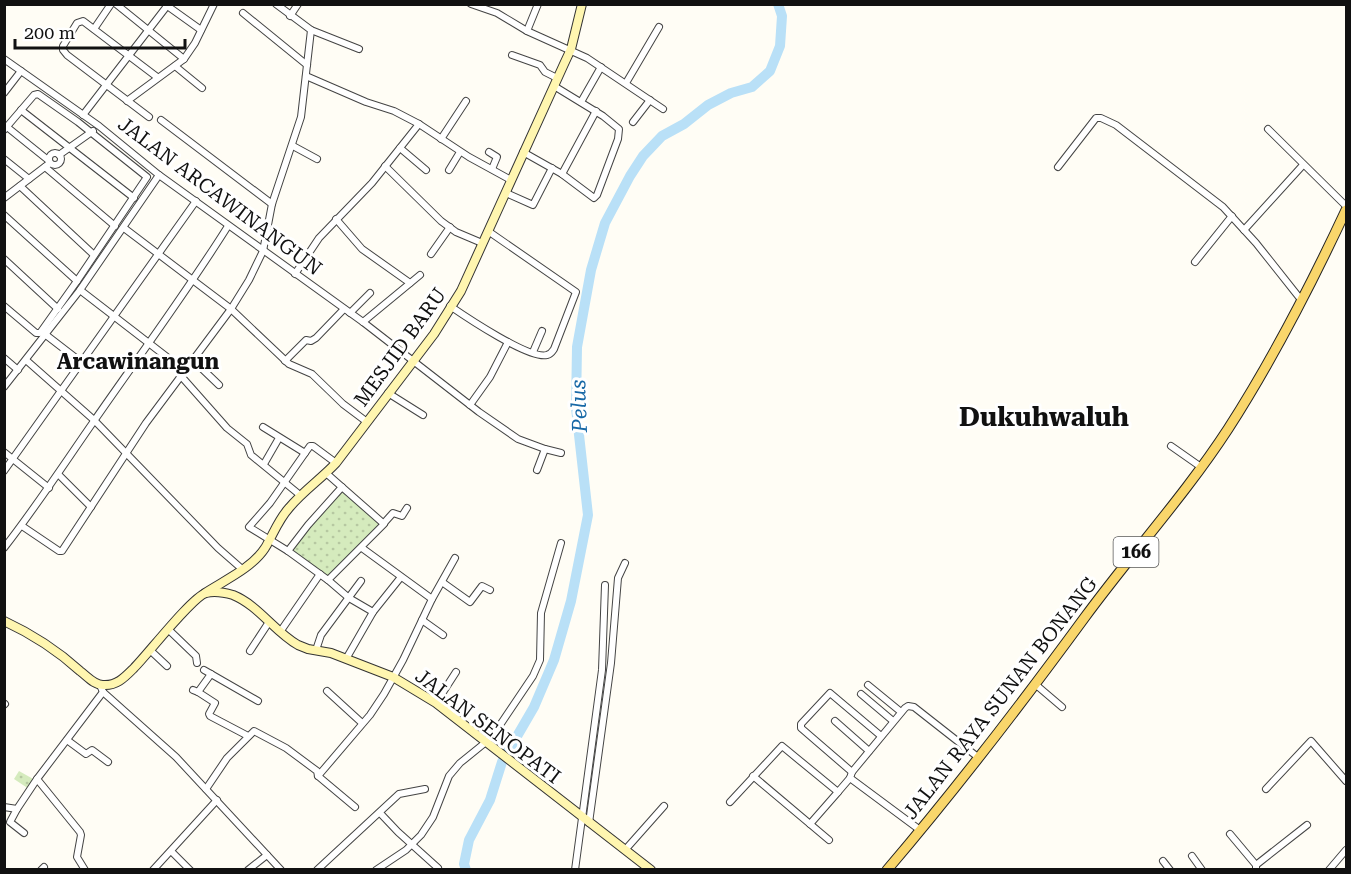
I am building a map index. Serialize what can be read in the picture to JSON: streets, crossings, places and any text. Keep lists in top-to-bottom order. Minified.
{"streets":{"main road":["MESJID BARU","166","JALAN RAYA SUNAN BONANG","JALAN SENOPATI"],"street":["JALAN ARCAWINANGUN"]},"crossings":[["JALAN ARCAWINANGUN","MESJID BARU"],["MESJID BARU","JALAN SENOPATI"]],"districts":["Arcawinangun","Dukuhwaluh"],"water":["Pelus"],"scale_bar":"200 m"}
